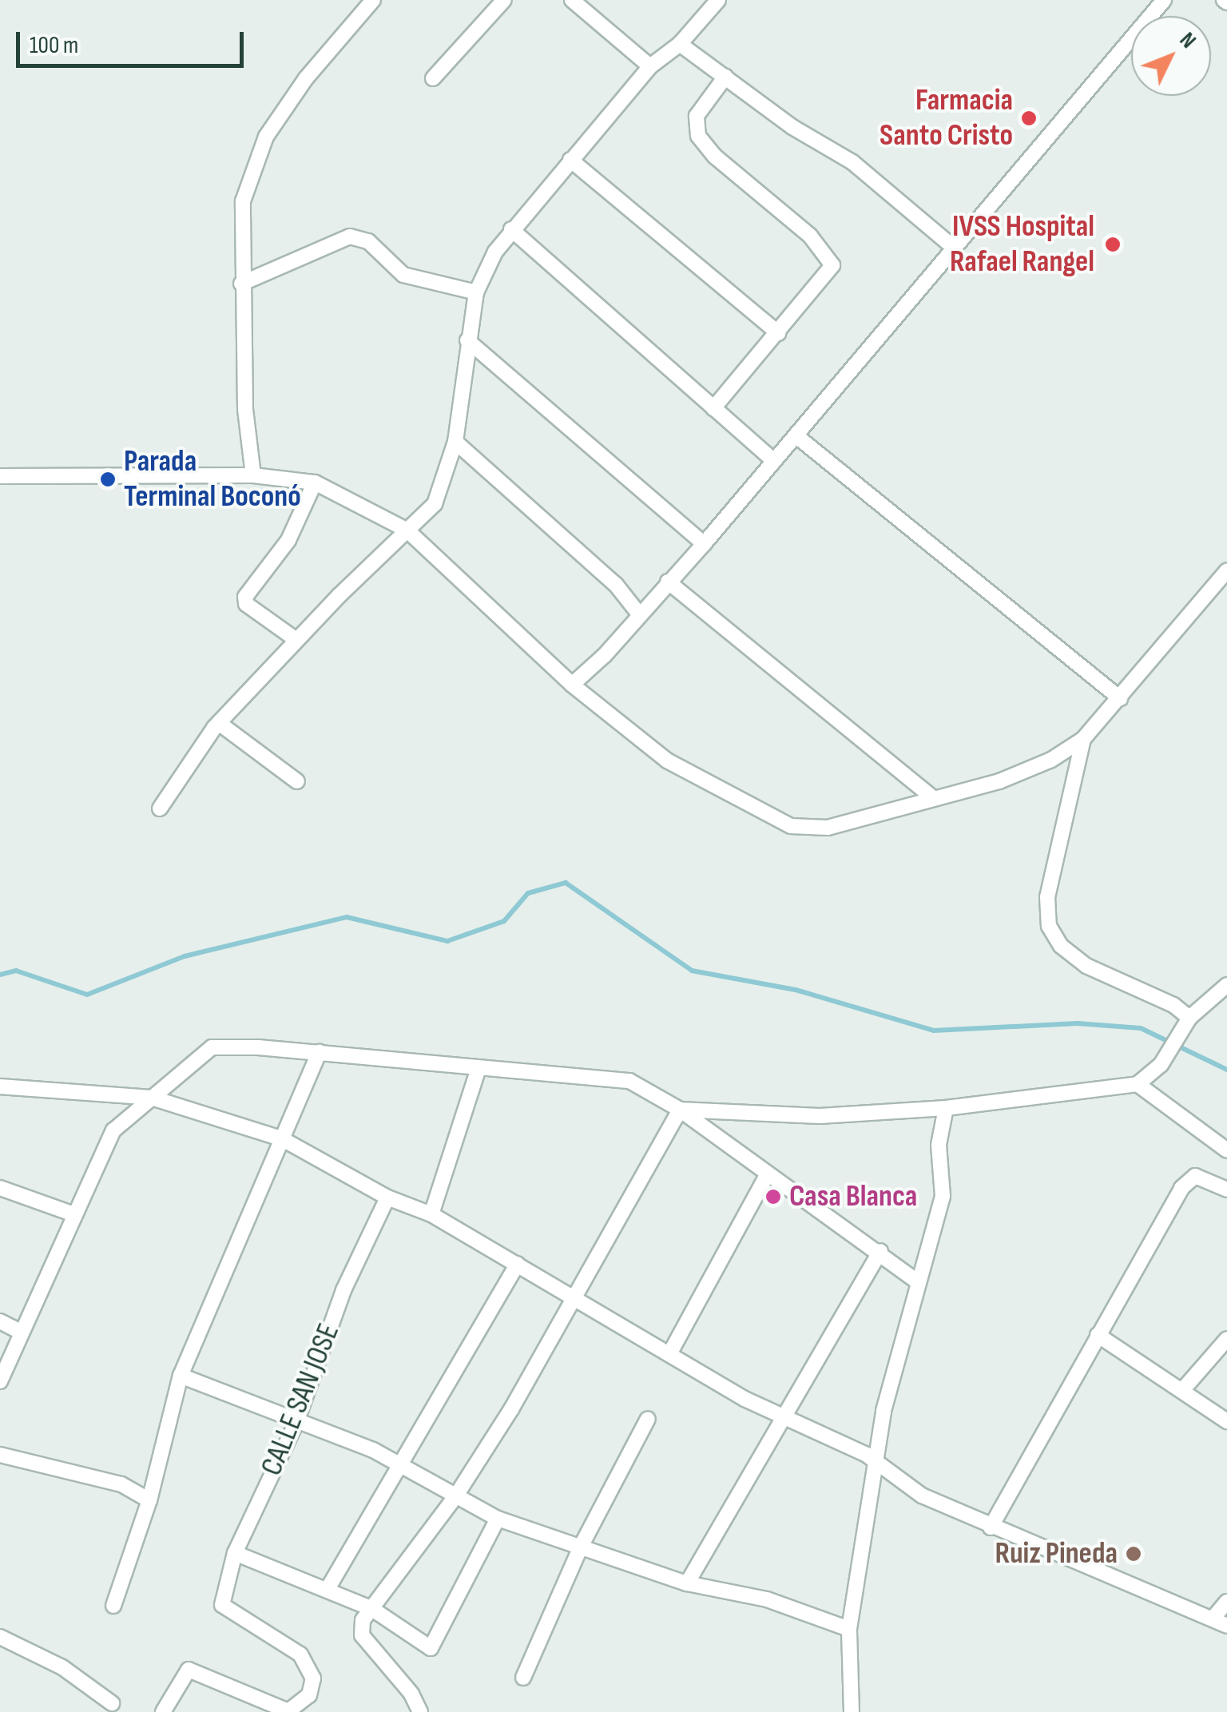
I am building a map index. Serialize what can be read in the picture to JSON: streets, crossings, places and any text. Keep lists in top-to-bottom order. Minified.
{"streets":{"street":["CALLE SAN JOSE"]},"places":["Farmacia Santo Cristo","IVSS Hospital Rafael Rangel","Parada Terminal Boconó","Casa Blanca","Ruiz Pineda"],"scale_bar":"100 m","north":"top right"}
